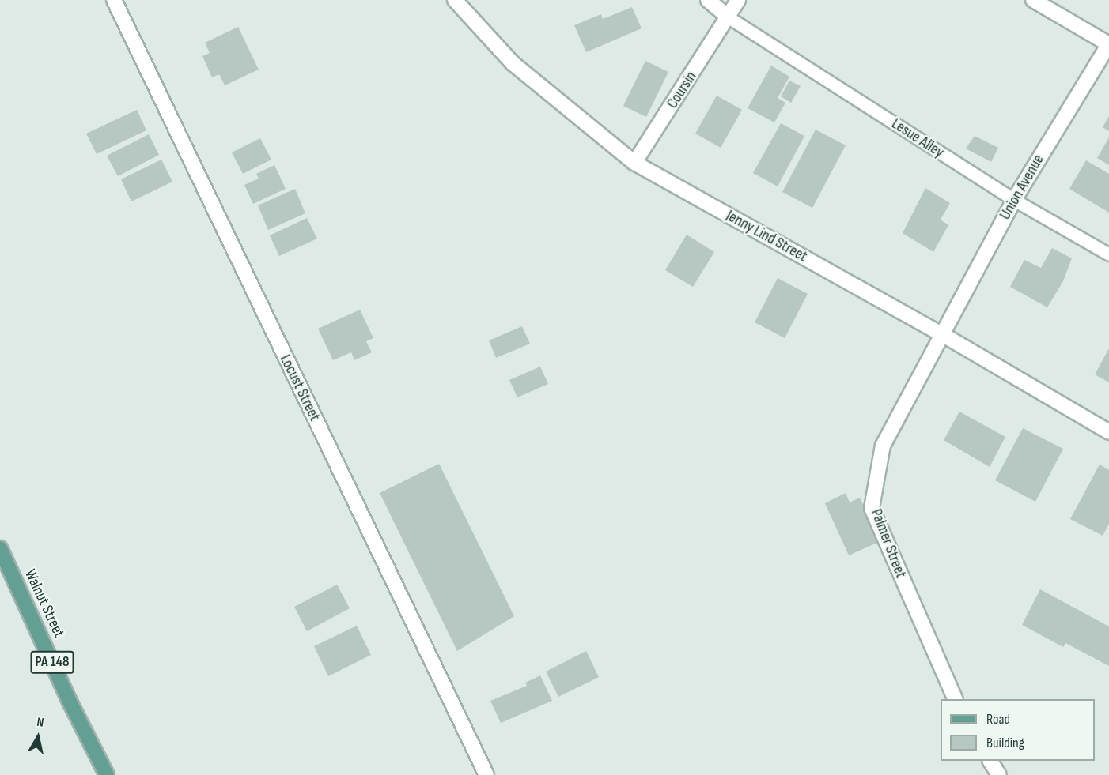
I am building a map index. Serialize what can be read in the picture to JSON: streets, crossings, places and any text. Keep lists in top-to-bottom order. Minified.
{"streets":{"main road":["Walnut Street","PA 148"],"street":["Coursin","Union Avenue","Jenny Lind Street","Locust Street","Palmer Street"],"lane":["Lesue Alley"]},"crossings":[["Coursin","Lesue Alley"],["Coursin","Jenny Lind Street"],["Lesue Alley","Union Avenue"],["Union Avenue","Jenny Lind Street"],["Union Avenue","Palmer Street"],["Jenny Lind Street","Palmer Street"]],"legend":["Road","Building"],"north":"top"}
